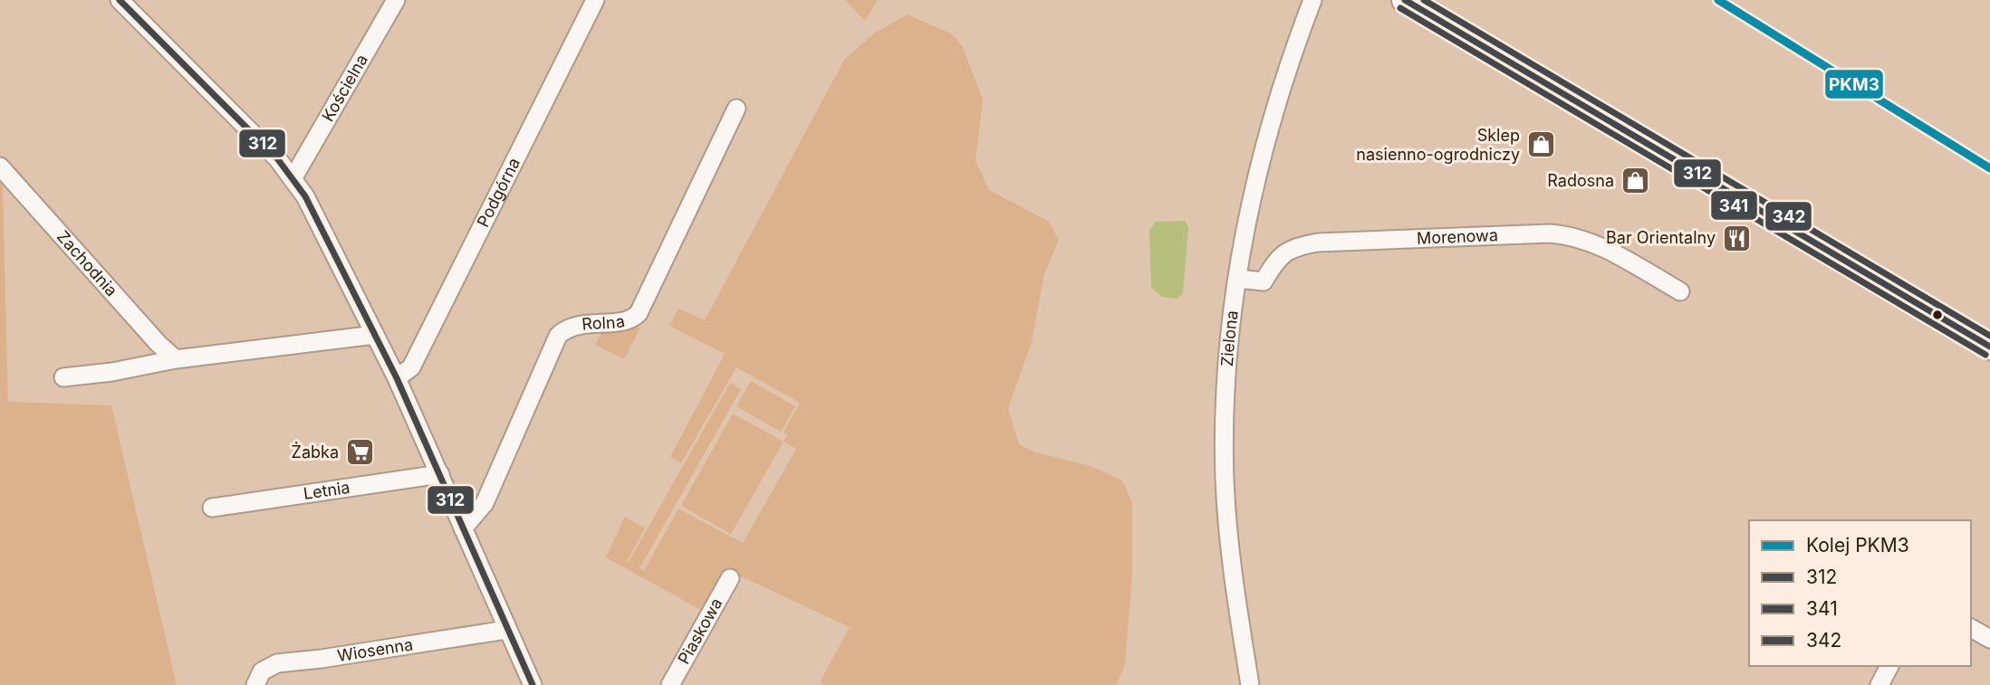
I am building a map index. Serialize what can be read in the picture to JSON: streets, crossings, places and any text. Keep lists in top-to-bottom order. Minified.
{"streets":{"street":["Kościelna","Podgórna","Morenowa","Zachodnia","Rolna","Zielona","Letnia","Piaskowa","Wiosenna"]},"crossings":[["Morenowa","Zielona"]],"places":{"shop":["Sklep nasienno-ogrodniczy","Radosna"],"restaurant":["Bar Orientalny"],"supermarket":["Żabka"]},"lines":["rail line PKM3","transit line 312","transit line 342","transit line 341"],"legend":["Kolej PKM3","312","341","342"]}
